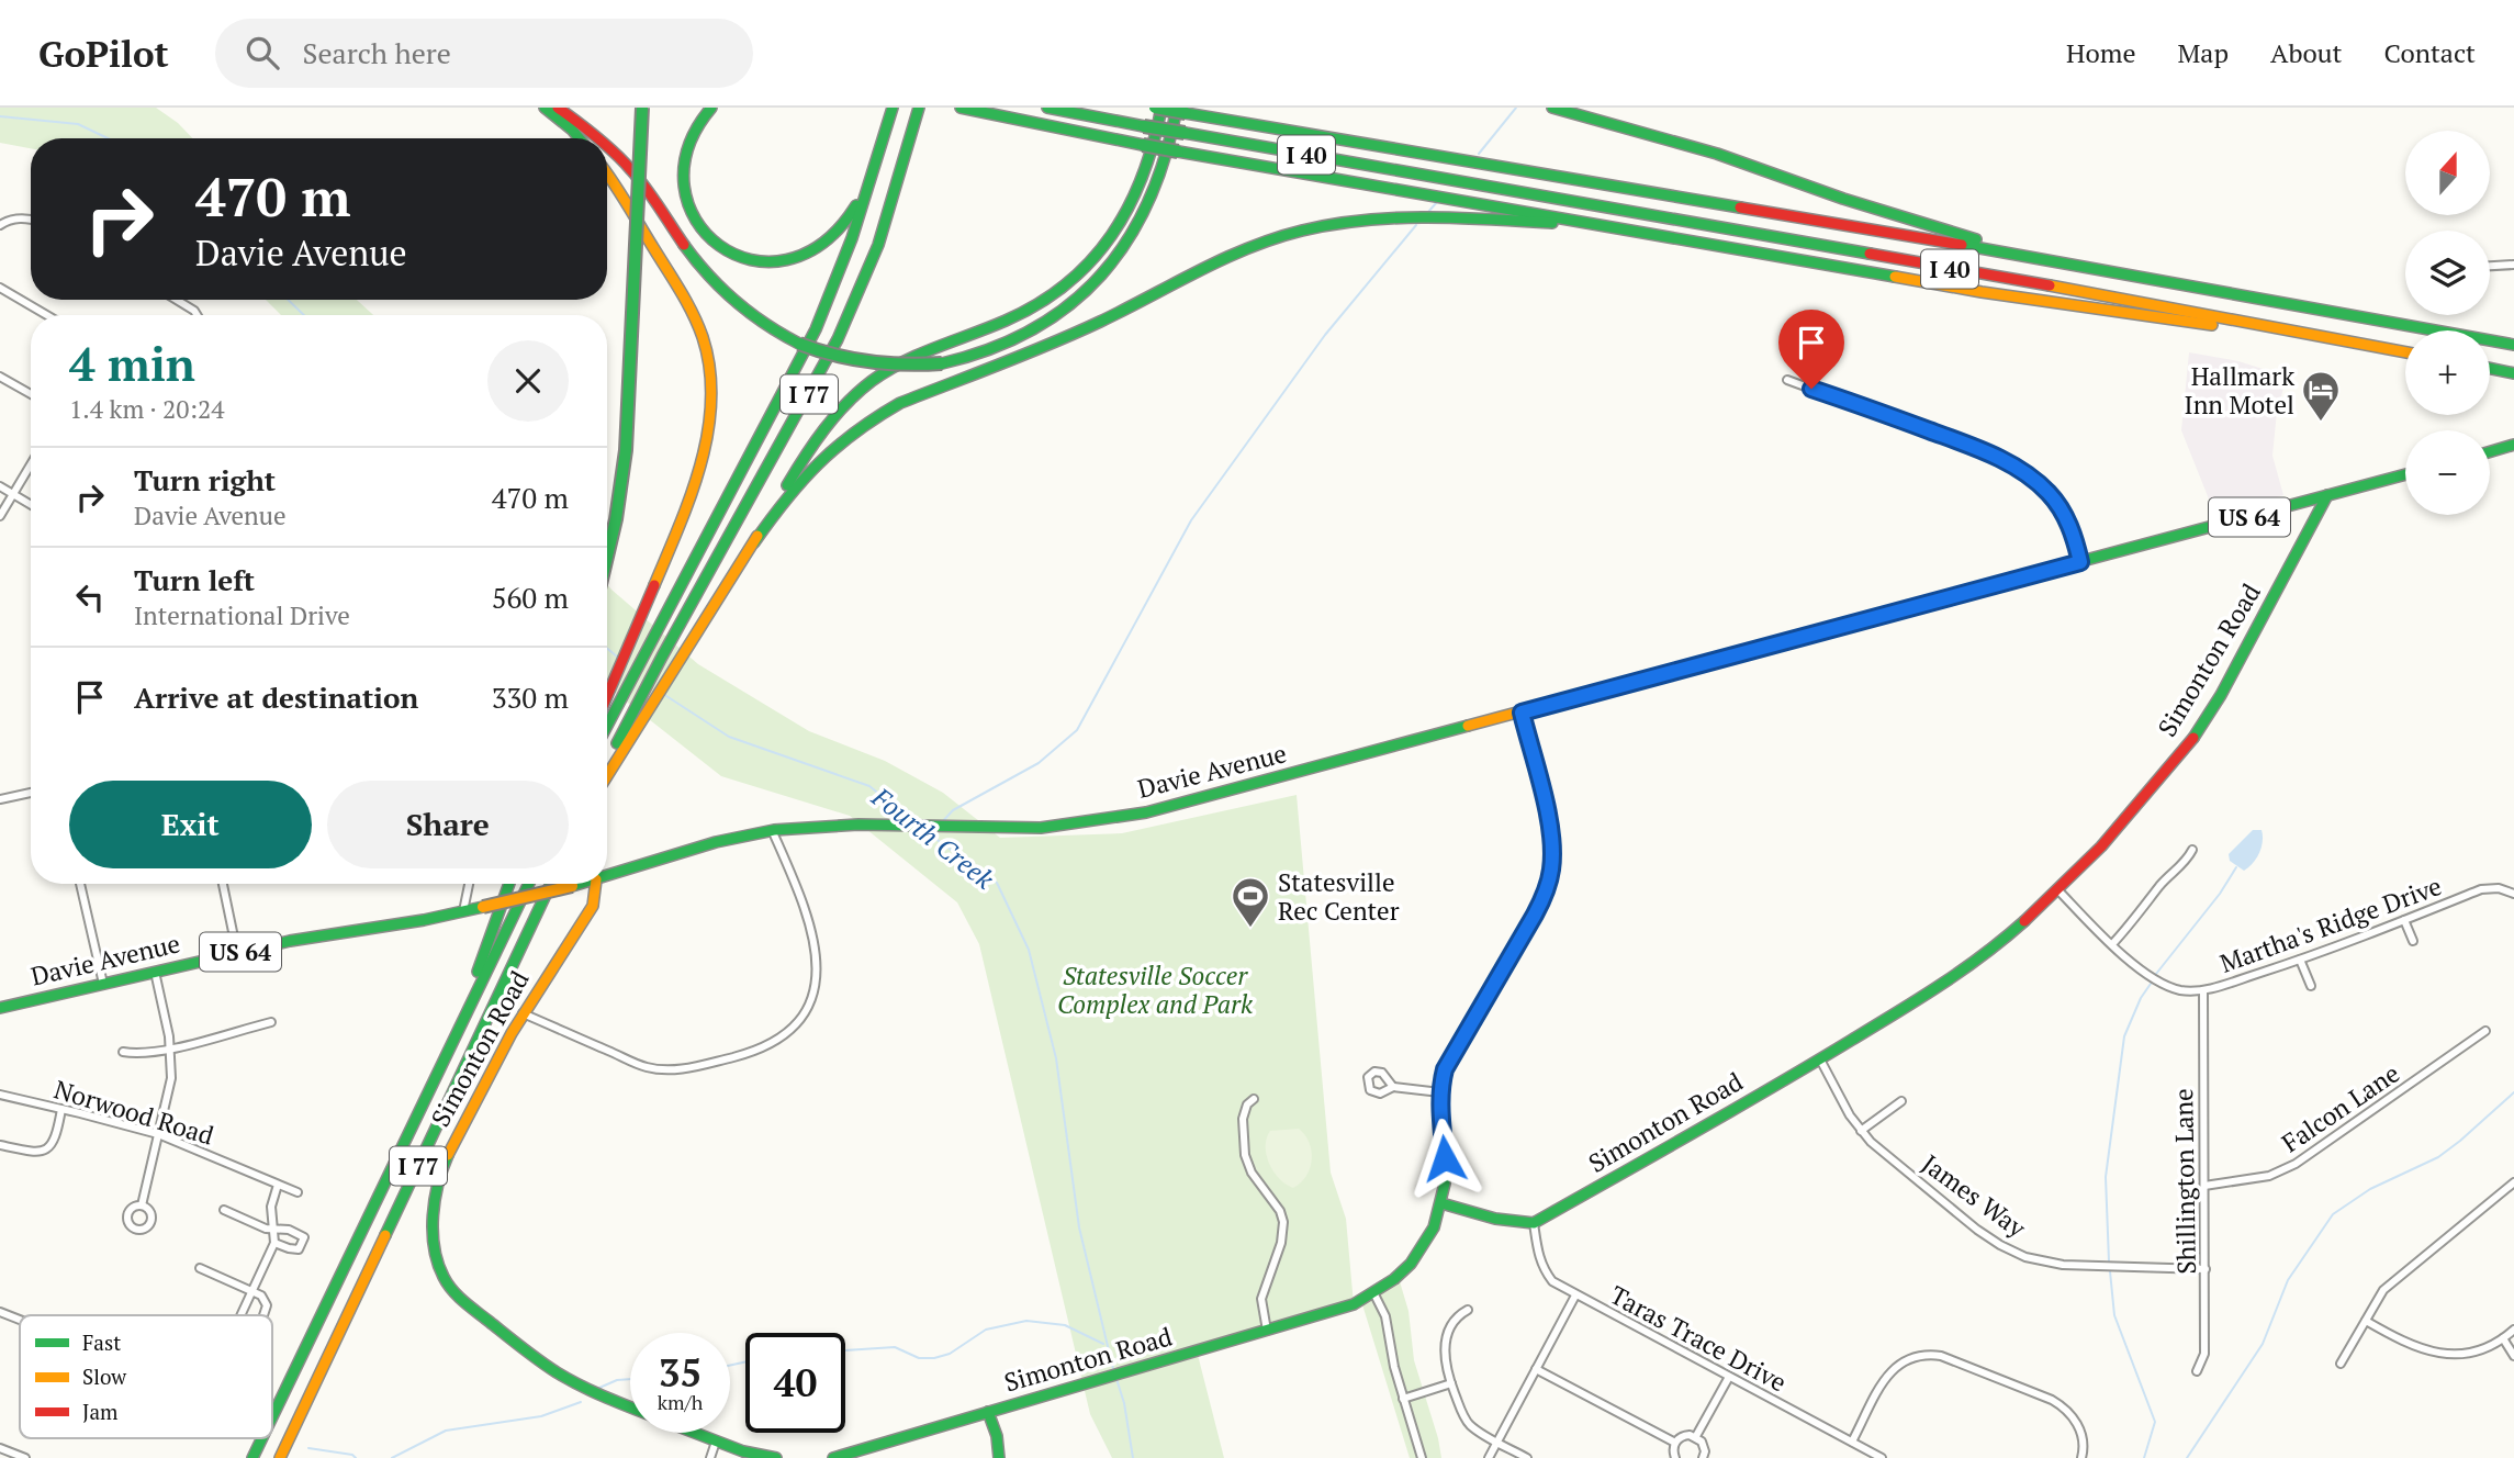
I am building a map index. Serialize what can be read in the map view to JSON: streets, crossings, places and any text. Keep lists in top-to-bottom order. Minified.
{"streets":{"main road":["I 40","I 77","US 64","Simonton Road","Davie Avenue"],"street":["Martha's Ridge Drive","Falcon Lane","Norwood Road","Shillington Lane","James Way","Taras Trace Drive"]},"crossings":[["Simonton Road","Davie Avenue"],["Simonton Road","Martha's Ridge Drive"],["Simonton Road","James Way"],["Simonton Road","Taras Trace Drive"],["Martha's Ridge Drive","Shillington Lane"],["Falcon Lane","Shillington Lane"],["Shillington Lane","James Way"]],"water":["Fourth Creek"],"parks":["Statesville Soccer Complex and Park"],"places":{"hotel":["Hallmark Inn Motel"],"sports":["Statesville Rec Center"]},"legend":["Fast","Slow","Jam"],"north":"top","page":{"header":"GoPilot","search":"Search here","nav":["Home","Map","About","Contact"],"map_buttons":["+","−"],"turn":["470 m","Davie Avenue"],"heading":["4 min","1.4 km · 20:24"],"list":[{"name":"Turn right","note":"Davie Avenue","value":"470 m"},{"name":"Turn left","note":"International Drive","value":"560 m"},{"name":"Arrive at destination","value":"330 m"}],"buttons":["Exit","Share"],"speed":"35 km/h","limit":"40"}}
